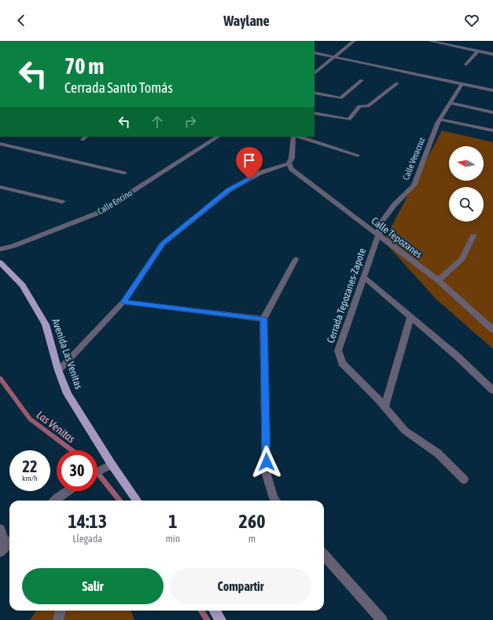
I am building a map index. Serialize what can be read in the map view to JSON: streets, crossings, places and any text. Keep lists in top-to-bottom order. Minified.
{"streets":{"main road":["Avenida Las Venitas"],"street":["Calle Veracruz","Calle Encino","Calle Tepozanes","Cerrada Tepozanes-Zapote"]},"crossings":[["Calle Veracruz","Calle Tepozanes"],["Calle Veracruz","Cerrada Tepozanes-Zapote"],["Calle Tepozanes","Cerrada Tepozanes-Zapote"]],"water":["Las Venitas"],"north":"left","page":{"header":"Waylane","turn":["70 m","Cerrada Santo Tomás"],"speed":"22 km/h","limit":"30","eta":["14:13","Llegada","1","min","260","m"],"buttons":["Salir","Compartir"]}}
